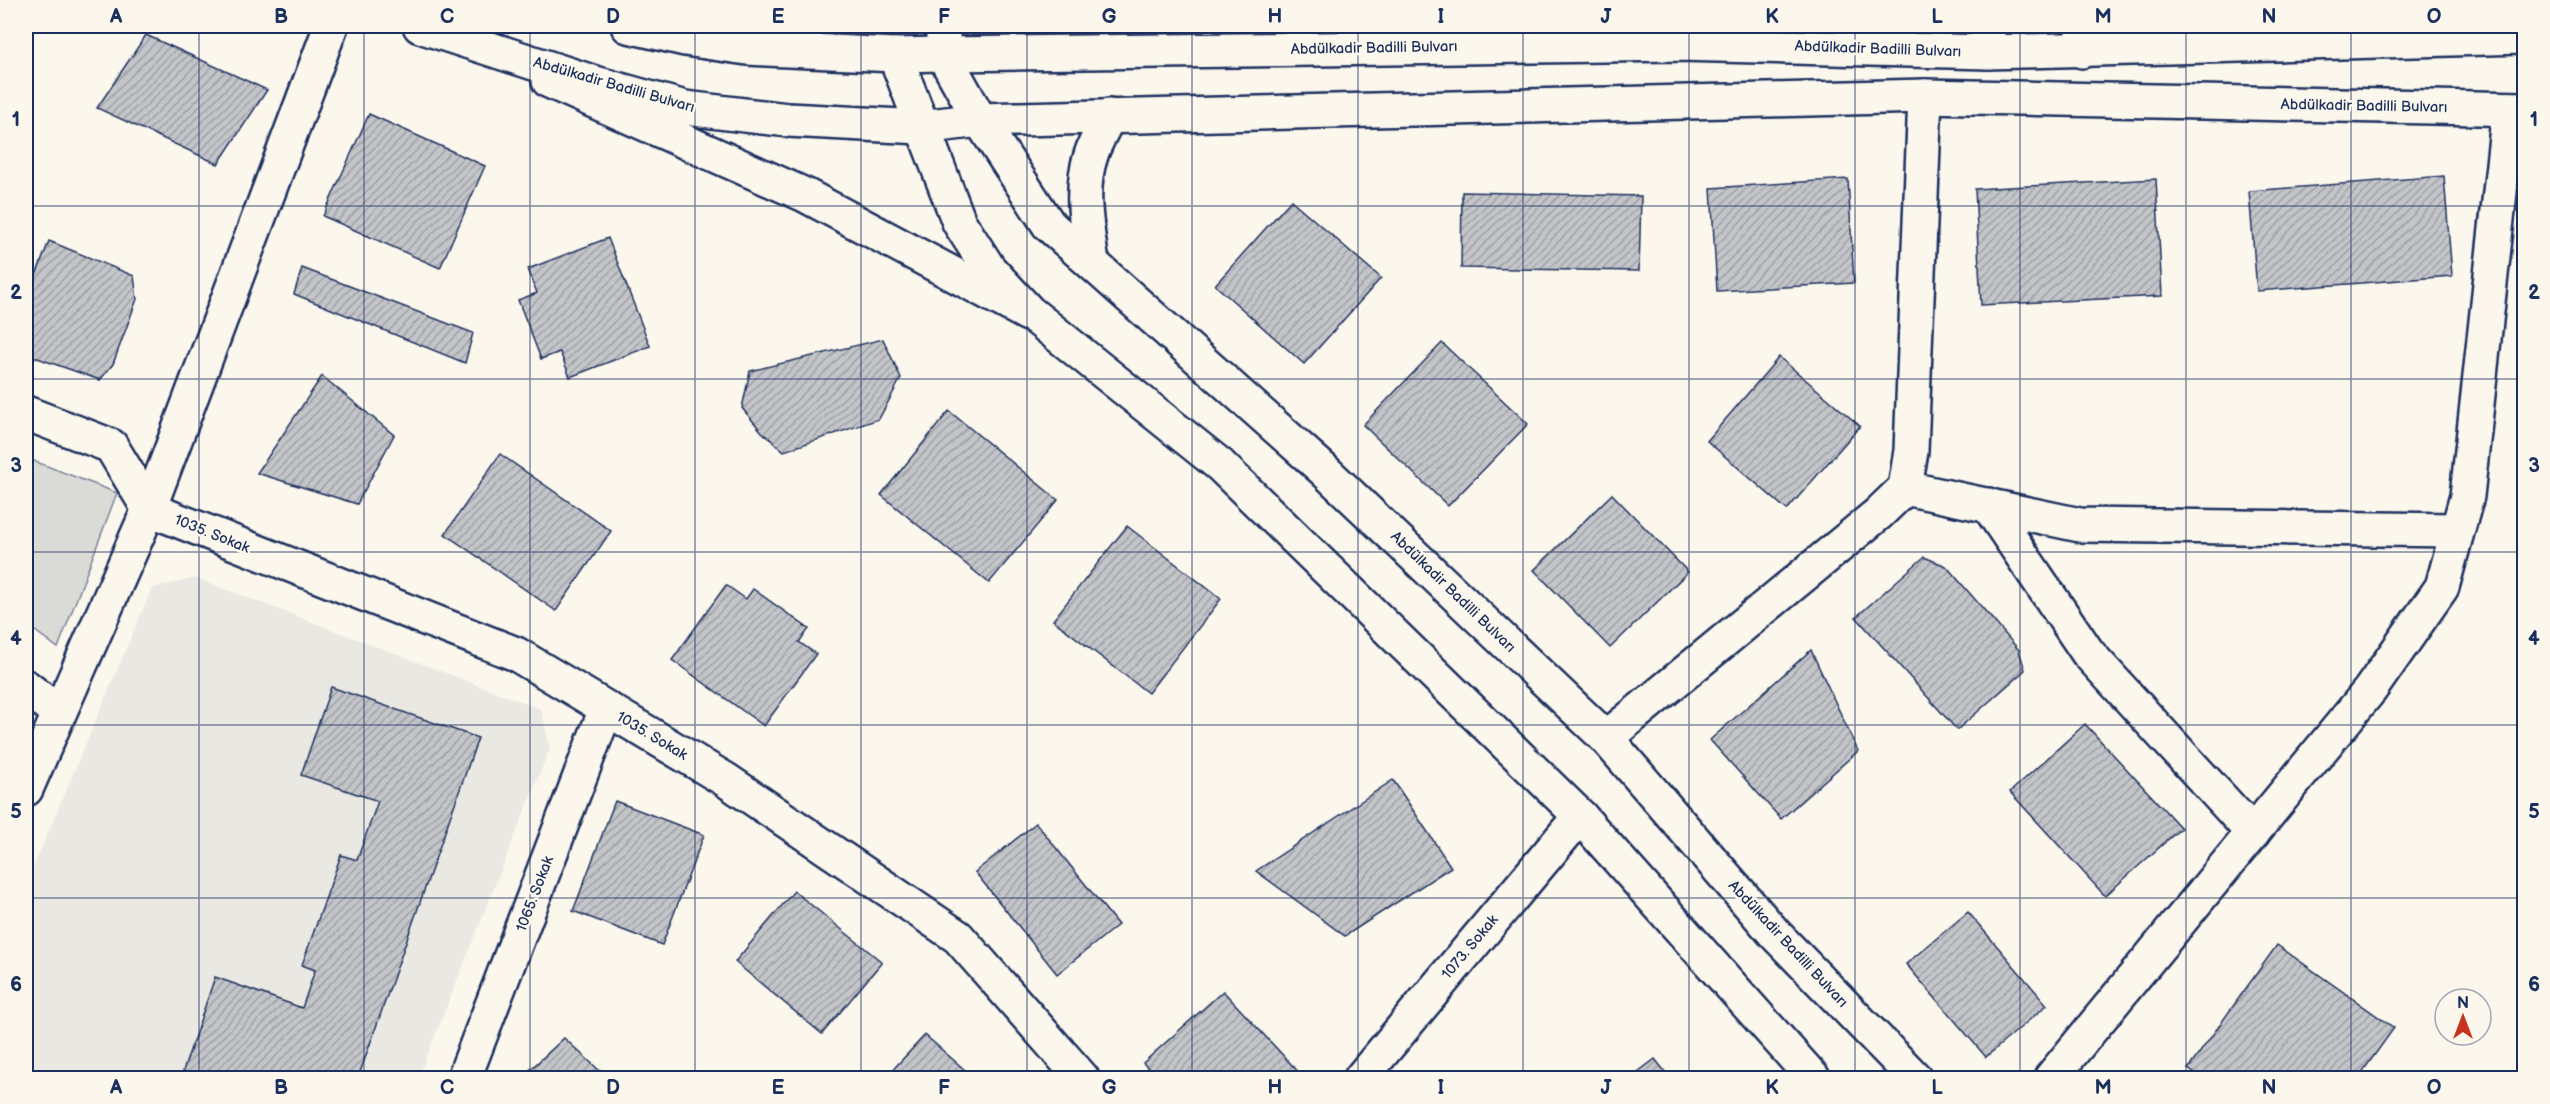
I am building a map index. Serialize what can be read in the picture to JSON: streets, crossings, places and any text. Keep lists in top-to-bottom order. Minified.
{"streets":{"main road":["Abdülkadir Badilli Bulvarı","1035. Sokak","1065. Sokak","1073. Sokak"]},"crossings":[["1035. Sokak","1065. Sokak"]],"north":"top","grid":{"columns":["A","B","C","D","E","F","G","H","I","J","K","L","M","N","O"],"rows":["1","2","3","4","5","6"]}}
